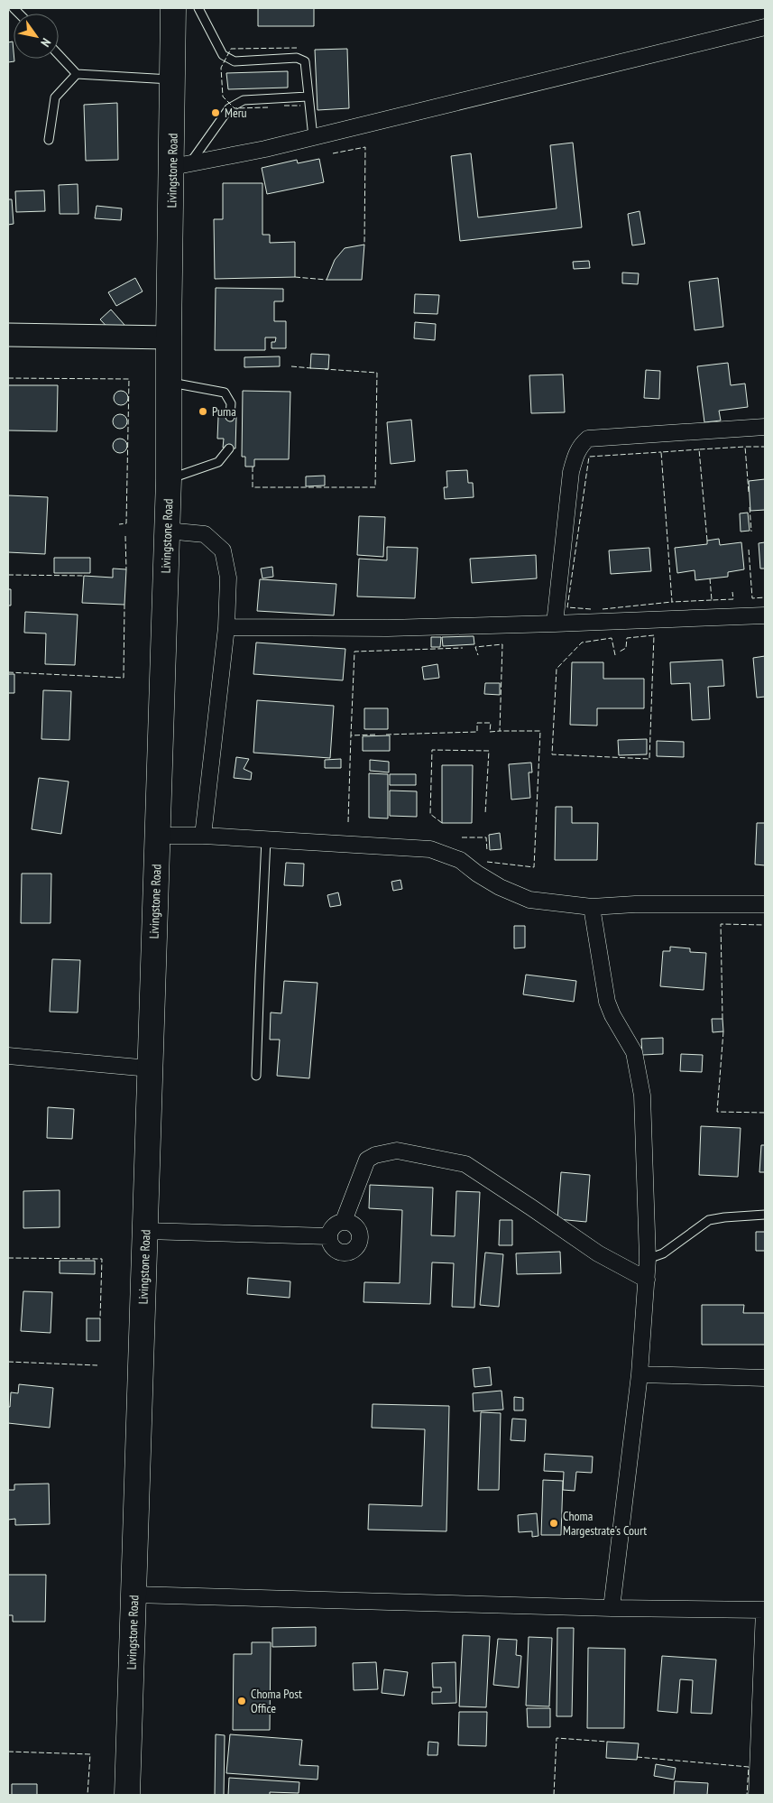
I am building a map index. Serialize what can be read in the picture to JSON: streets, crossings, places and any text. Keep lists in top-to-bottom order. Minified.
{"streets":{"highway":["Livingstone Road"]},"places":["Meru","Puma","Choma Margestrate's Court","Choma Post Office"],"north":"bottom right"}
